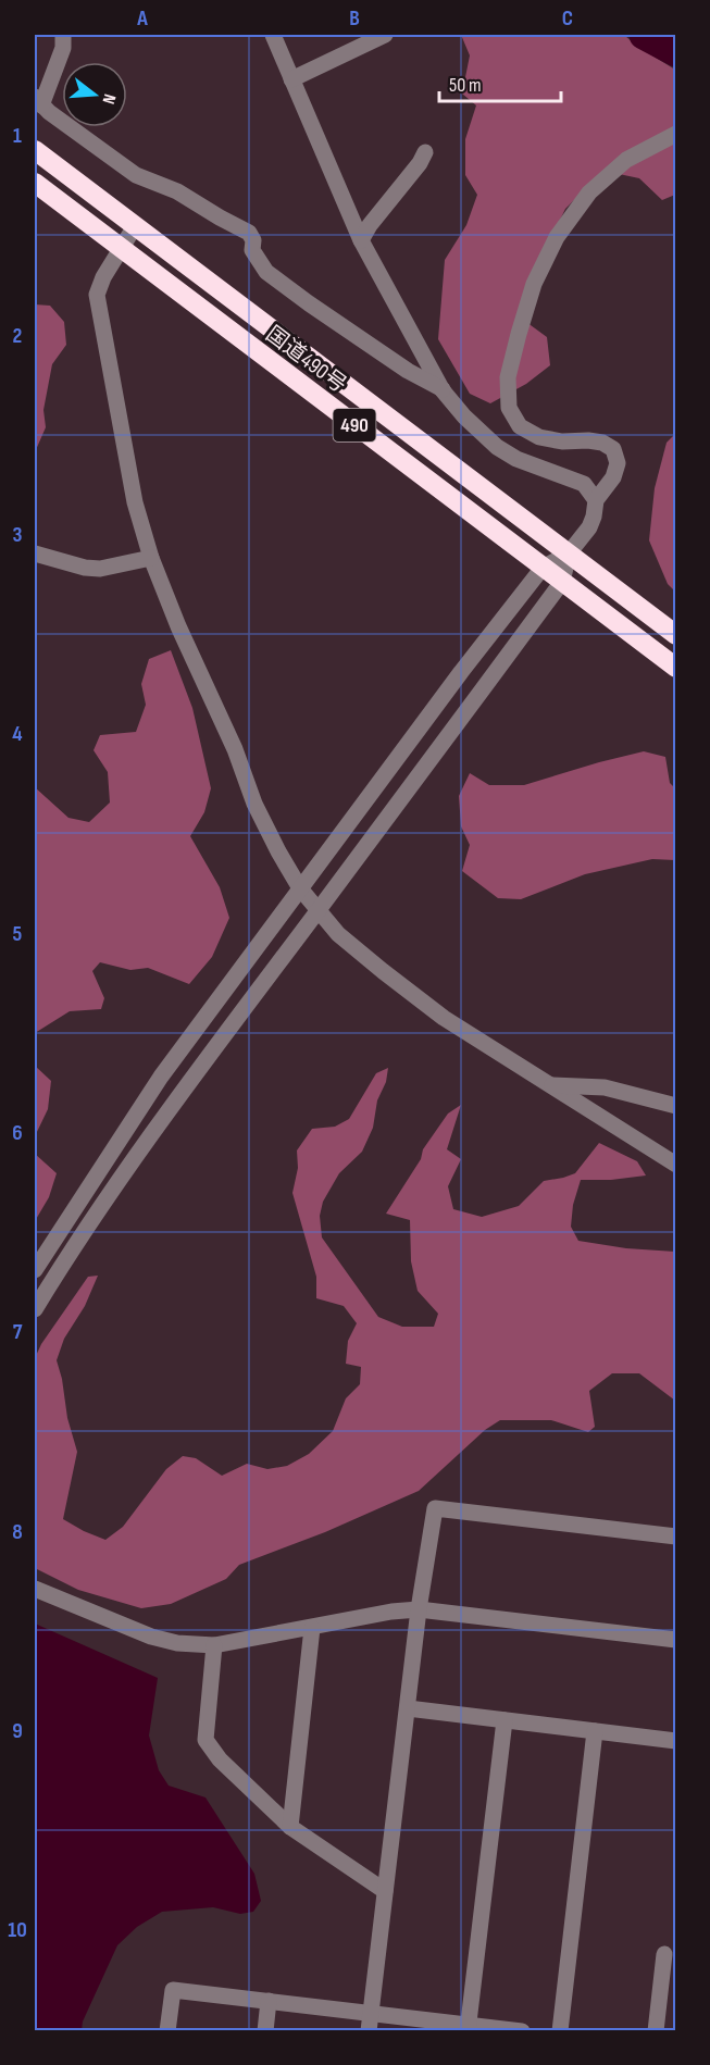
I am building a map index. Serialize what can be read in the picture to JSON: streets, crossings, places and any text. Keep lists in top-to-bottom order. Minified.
{"streets":{"highway":["国道490号","490"]},"scale_bar":"50 m","north":"right","grid":{"columns":["A","B","C"],"rows":["1","2","3","4","5","6","7","8","9","10"]}}
